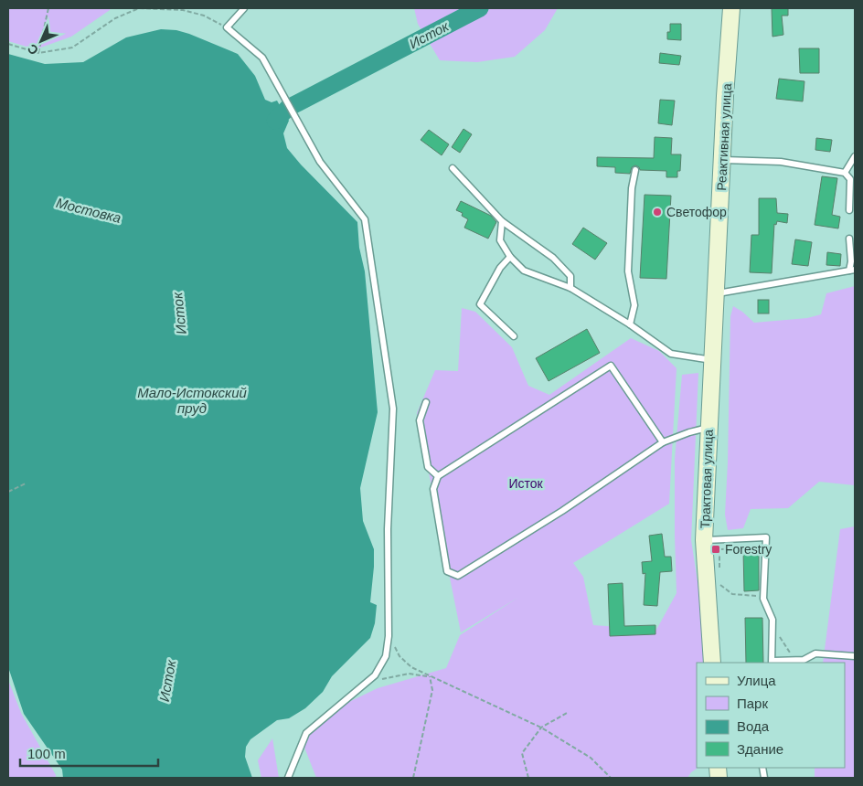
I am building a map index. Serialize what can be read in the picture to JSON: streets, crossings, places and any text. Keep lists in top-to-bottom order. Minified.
{"streets":{"main road":["Реактивная улица","Трактовая улица"]},"crossings":[["Реактивная улица","Трактовая улица"]],"water":["Исток","Мостовка","Мало-Истокский пруд"],"parks":["Исток"],"places":{"other":["Светофор"],"transit":["Forestry"]},"legend":["Улица","Парк","Вода","Здание"],"scale_bar":"100 m","north":"bottom left"}
